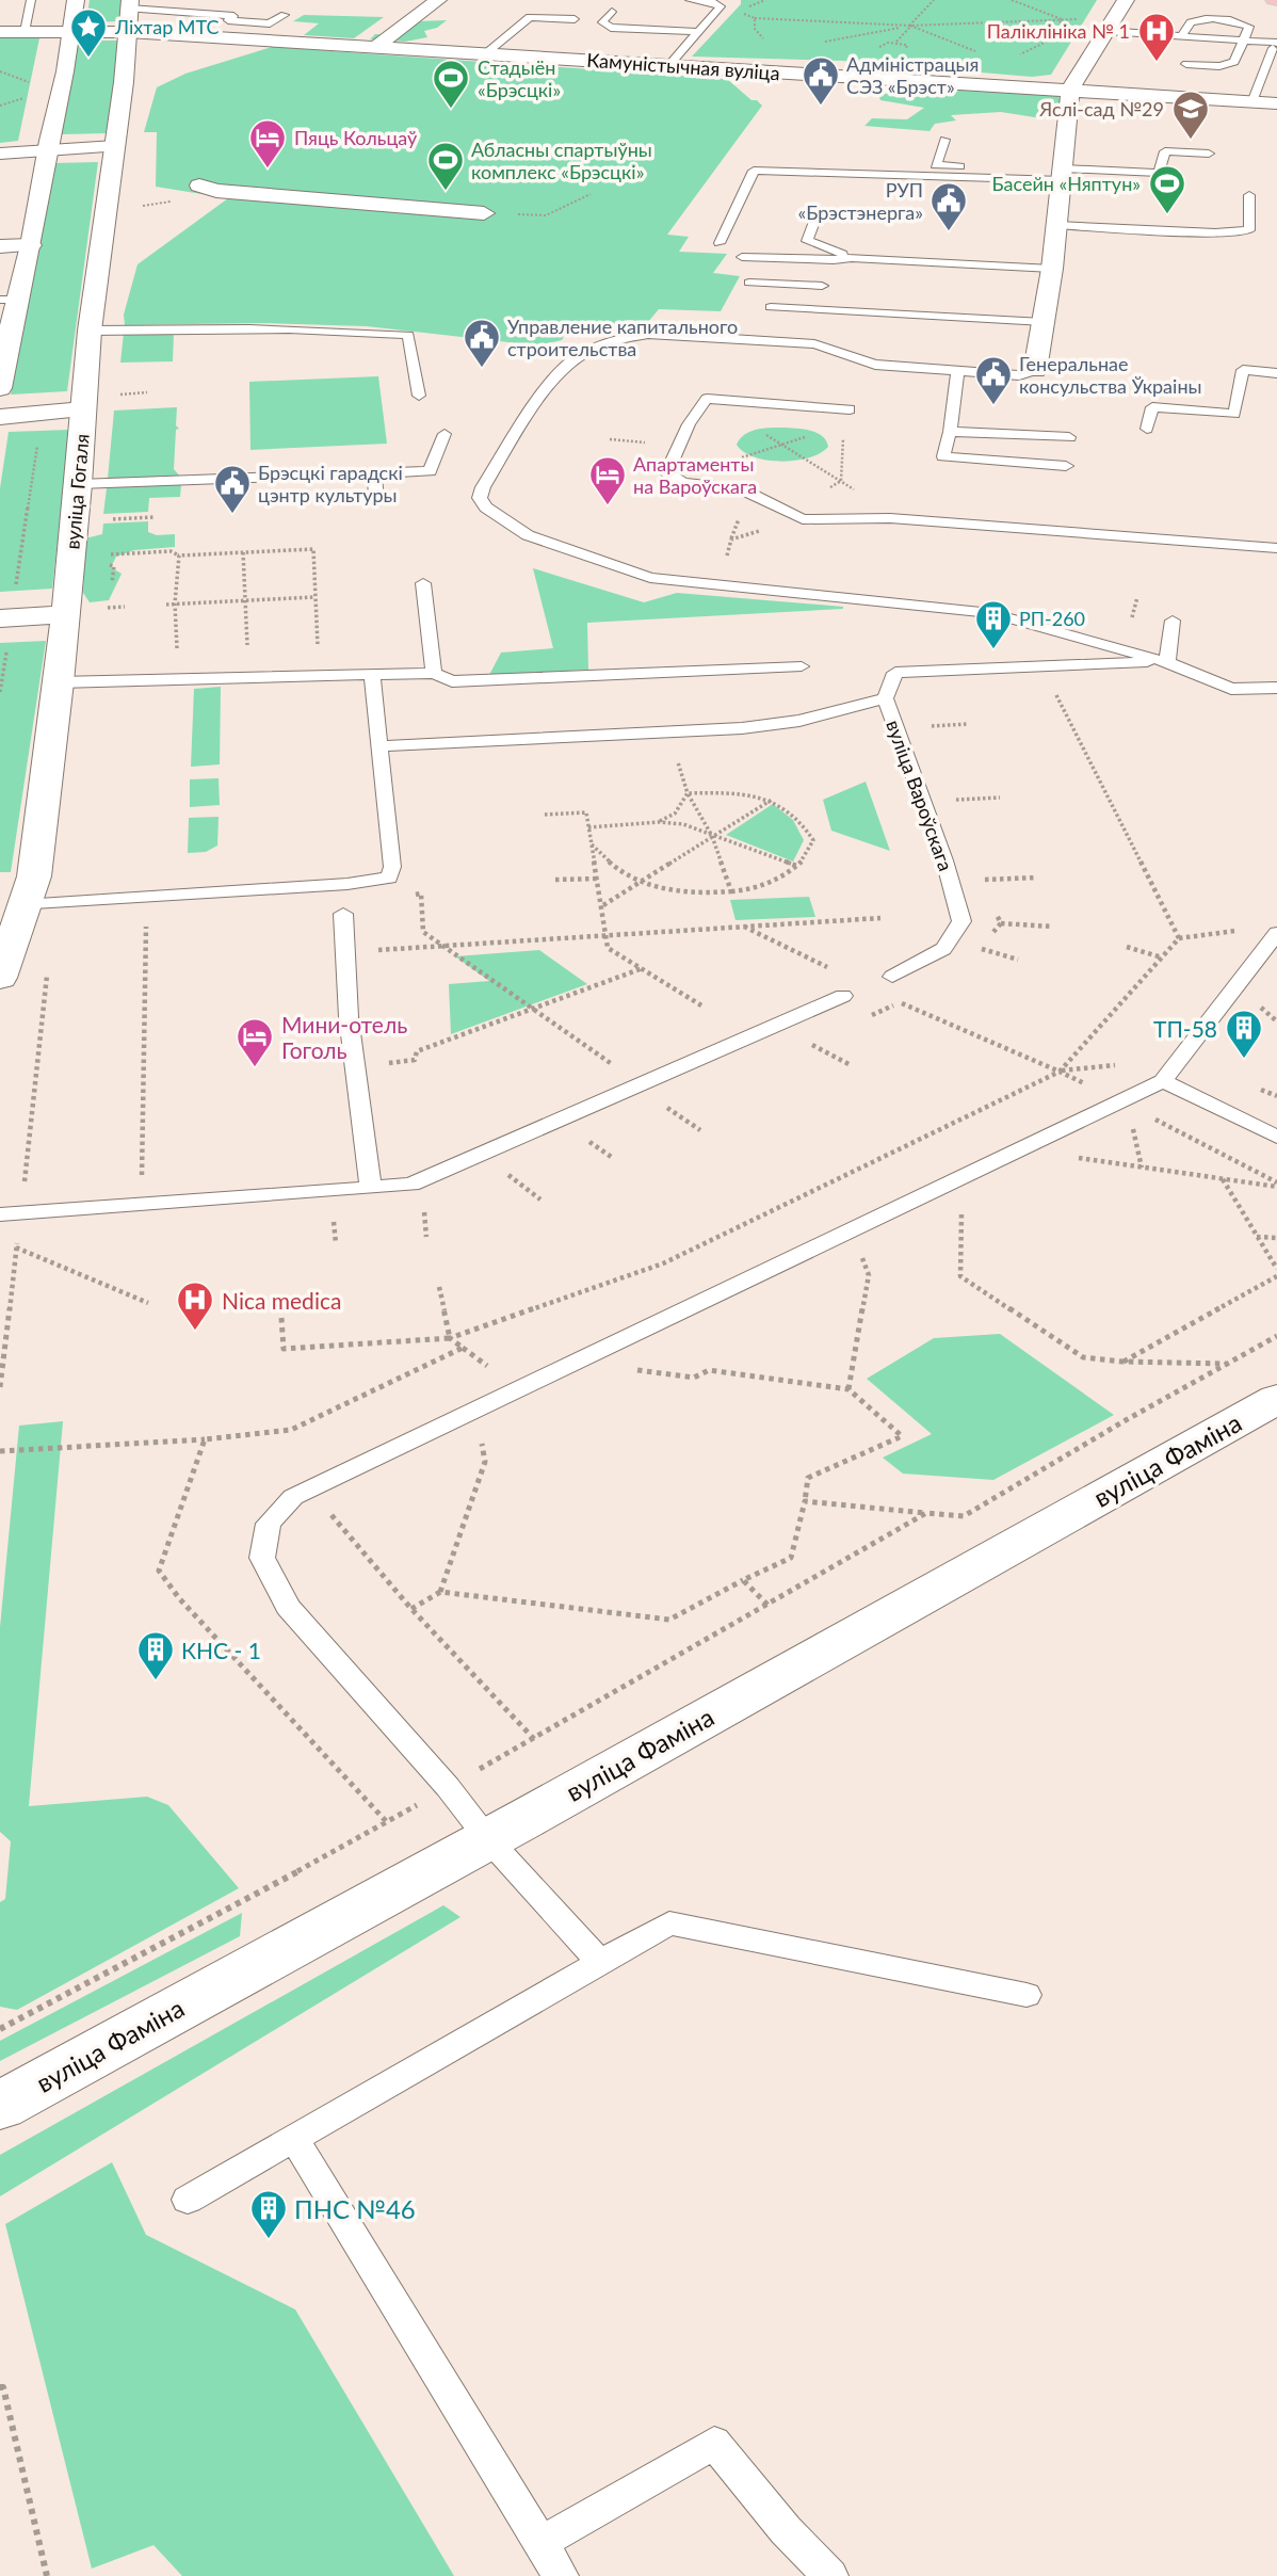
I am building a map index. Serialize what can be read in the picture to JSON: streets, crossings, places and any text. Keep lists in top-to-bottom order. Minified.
{"streets":{"street":["Камуністычная вуліца","вуліца Гогаля","вуліца Фаміна"],"lane":["вуліца Вароўскага"]},"crossings":[["Камуністычная вуліца","вуліца Гогаля"]],"places":{"place":["Ліхтар МТС"],"hospital":["Паліклініка № 1","Nica medica"],"public building":["Адміністрацыя СЭЗ «Брэст»","РУП «Брэстэнерга»","Управление капитального строительства","Генеральнае консульства Ўкраіны","Брэсцкі гарадскі цэнтр культуры"],"sports":["Стадыён «Брэсцкі»","Абласны спартыўны комплекс «Брэсцкі»","Басейн «Няптун»"],"school or university":["Яслі-сад №29"],"hotel":["Пяць Кольцаў","Апартаменты на Вароўскага","Мини-отель Гоголь"],"building":["РП-260","ТП-58","КНС - 1","ПНС №46"]}}
